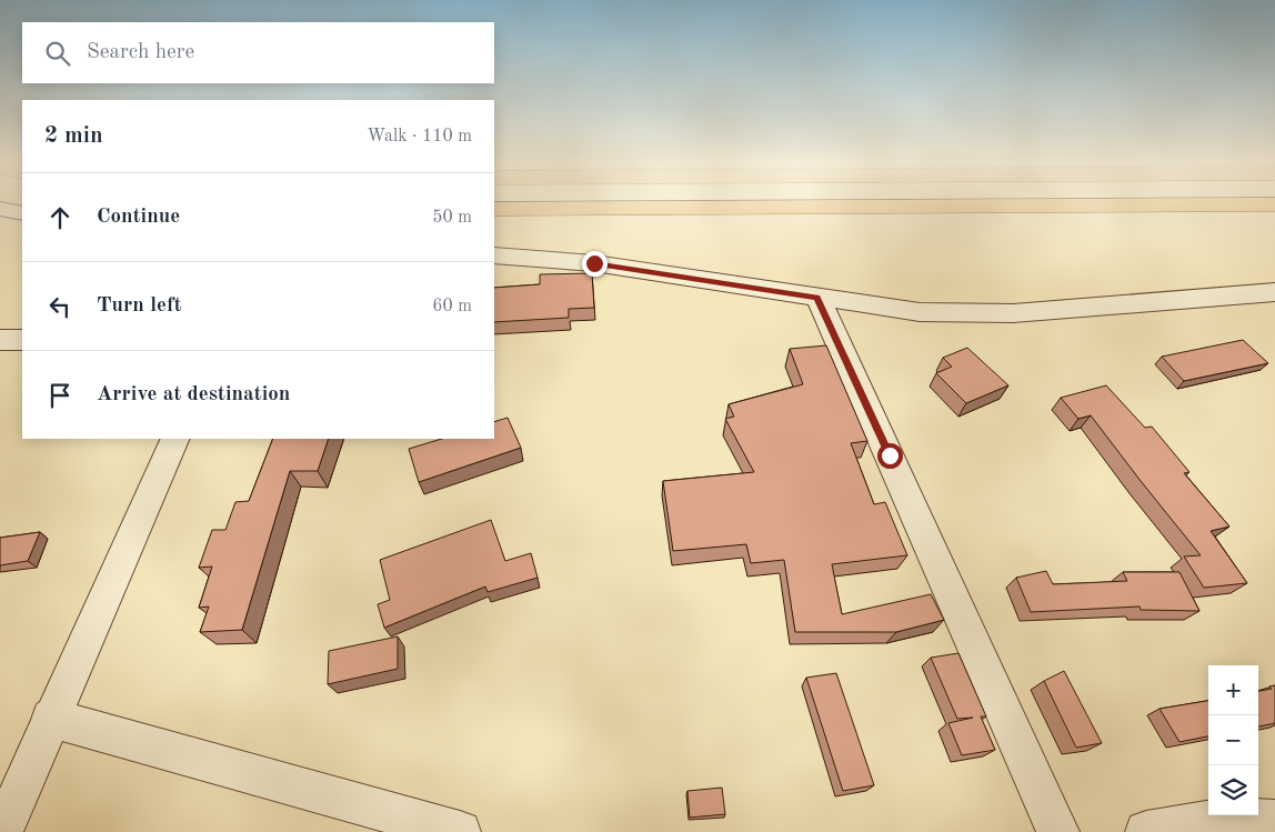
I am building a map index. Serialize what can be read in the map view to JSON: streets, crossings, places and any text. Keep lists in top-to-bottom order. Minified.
{"page":{"search":"Search here","heading":["2 min","Walk · 110 m"],"list":[["Continue","50 m"],["Turn left","60 m"],"Arrive at destination"],"map_buttons":["+","−"]}}
